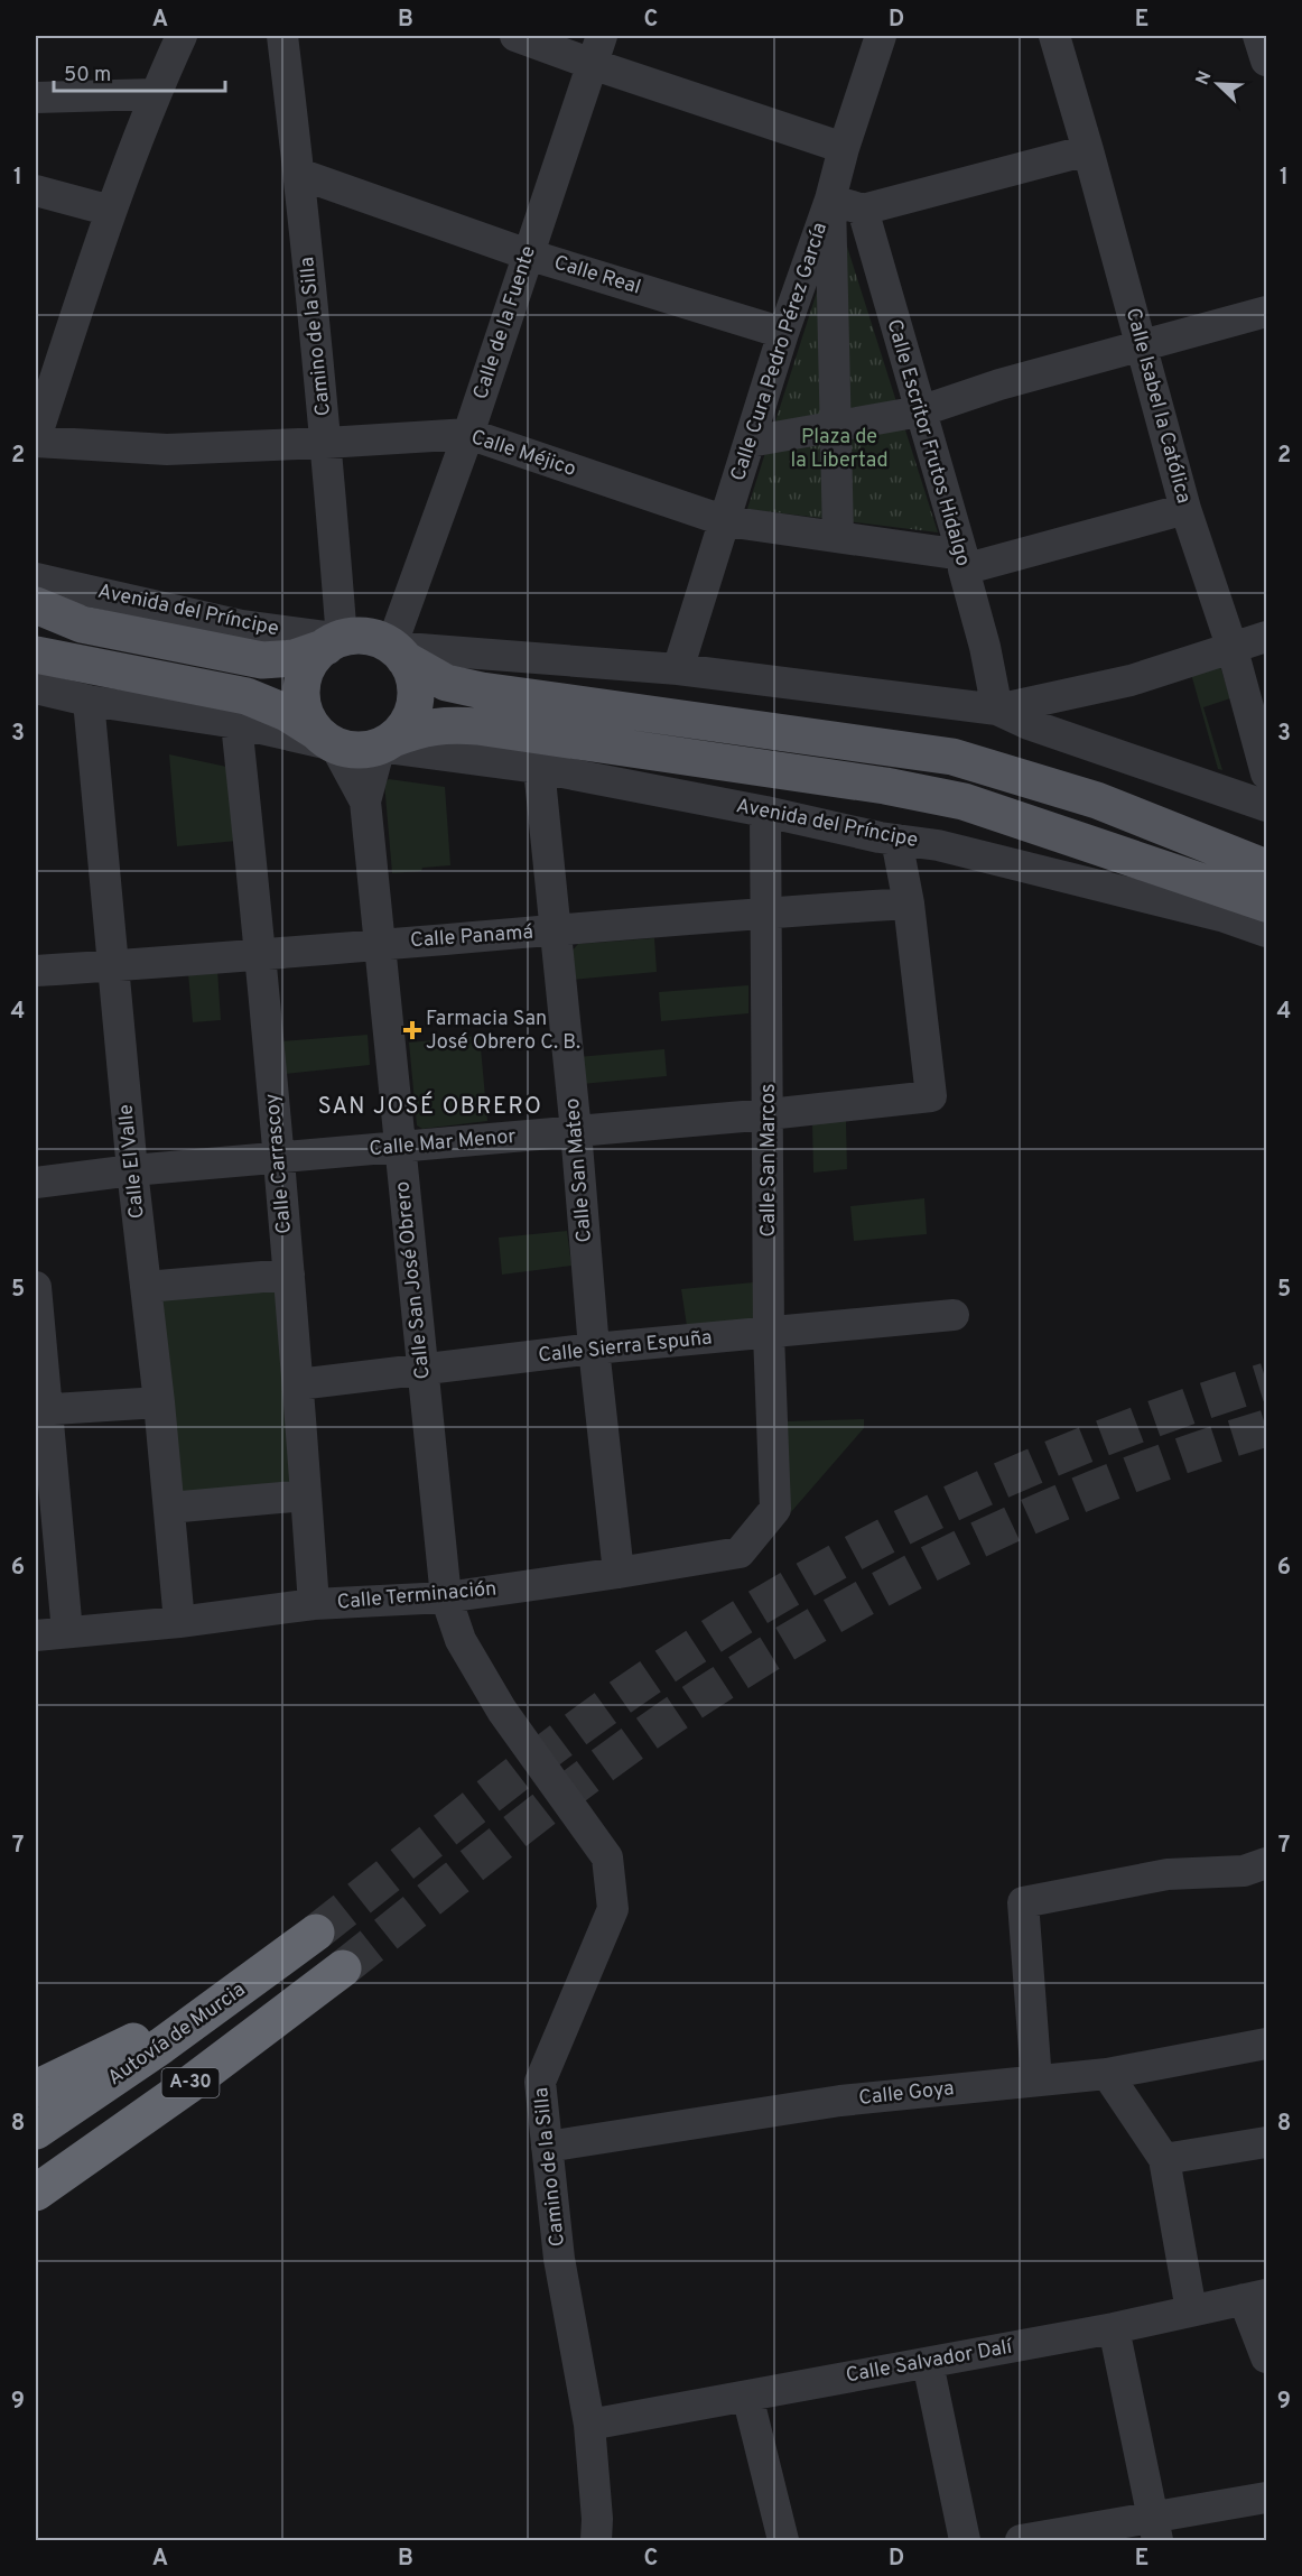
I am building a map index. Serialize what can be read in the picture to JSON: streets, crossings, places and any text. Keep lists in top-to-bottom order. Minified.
{"streets":{"highway":["Autovía de Murcia","A-30"],"main road":["Avenida del Príncipe"],"street":["Calle Real","Calle de la Fuente","Camino de la Silla","Calle Cura Pedro Pérez García","Calle Isabel la Católica","Calle Escritor Frutos Hidalgo","Calle Méjico","Calle Panamá","Calle Mar Menor","Calle San Marcos","Calle El Valle","Calle Carrascoy","Calle San Mateo","Calle San José Obrero","Calle Sierra Espuña","Calle Terminación","Calle Goya","Calle Salvador Dalí"]},"crossings":[["Calle Real","Calle de la Fuente"],["Calle Real","Camino de la Silla"],["Calle Real","Calle Cura Pedro Pérez García"],["Calle de la Fuente","Camino de la Silla"],["Calle de la Fuente","Calle Méjico"],["Calle de la Fuente","Avenida del Príncipe"],["Calle de la Fuente","Calle San José Obrero"],["Camino de la Silla","Calle Méjico"],["Camino de la Silla","Avenida del Príncipe"],["Camino de la Silla","Calle San José Obrero"],["Camino de la Silla","Calle Goya"],["Camino de la Silla","Calle Salvador Dalí"],["Calle Cura Pedro Pérez García","Calle Méjico"],["Calle Escritor Frutos Hidalgo","Calle Méjico"],["Avenida del Príncipe","Calle San Marcos"],["Avenida del Príncipe","Calle San Mateo"],["Avenida del Príncipe","Calle San José Obrero"],["Calle Panamá","Calle Mar Menor"],["Calle Panamá","Calle San Marcos"],["Calle Panamá","Calle El Valle"],["Calle Panamá","Calle Carrascoy"],["Calle Panamá","Calle San Mateo"],["Calle Panamá","Calle San José Obrero"],["Calle Mar Menor","Calle San Marcos"],["Calle Mar Menor","Calle El Valle"],["Calle Mar Menor","Calle Carrascoy"],["Calle Mar Menor","Calle San Mateo"],["Calle Mar Menor","Calle San José Obrero"],["Calle San Marcos","Calle Sierra Espuña"],["Calle San Marcos","Calle Terminación"],["Calle El Valle","Calle Terminación"],["Calle Carrascoy","Calle Sierra Espuña"],["Calle Carrascoy","Calle Terminación"],["Calle San Mateo","Calle Sierra Espuña"],["Calle San Mateo","Calle Terminación"],["Calle San José Obrero","Calle Sierra Espuña"],["Calle San José Obrero","Calle Terminación"]],"districts":["SAN JOSÉ OBRERO"],"parks":["Plaza de la Libertad"],"places":{"health":["Farmacia San José Obrero C. B."]},"scale_bar":"50 m","north":"top left","grid":{"columns":["A","B","C","D","E"],"rows":["1","2","3","4","5","6","7","8","9"]}}
